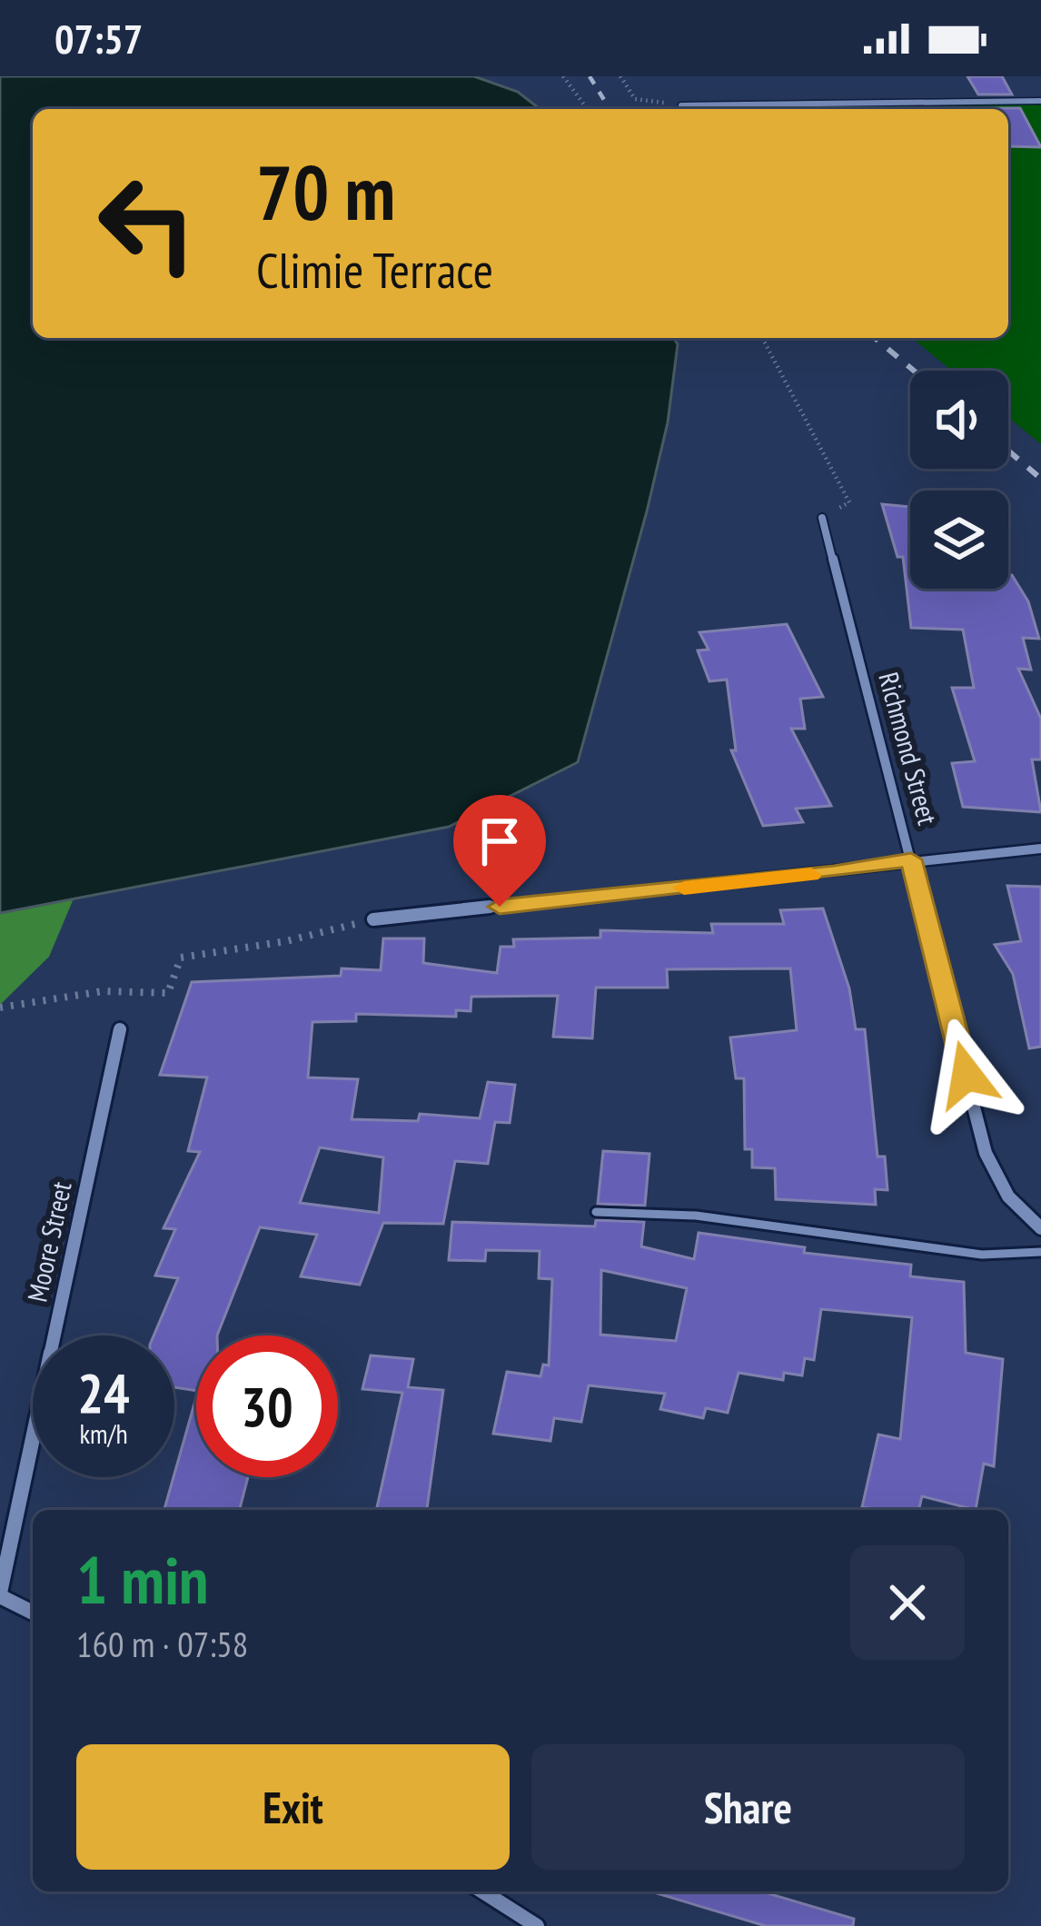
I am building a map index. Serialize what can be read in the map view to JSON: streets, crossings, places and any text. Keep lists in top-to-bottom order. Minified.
{"streets":{"street":["Richmond Street","Moore Street"]},"page":{"status":"07:57","turn":["70 m","Climie Terrace"],"speed":"24 km/h","limit":"30","heading":["1 min","160 m · 07:58"],"buttons":["Exit","Share"]}}
